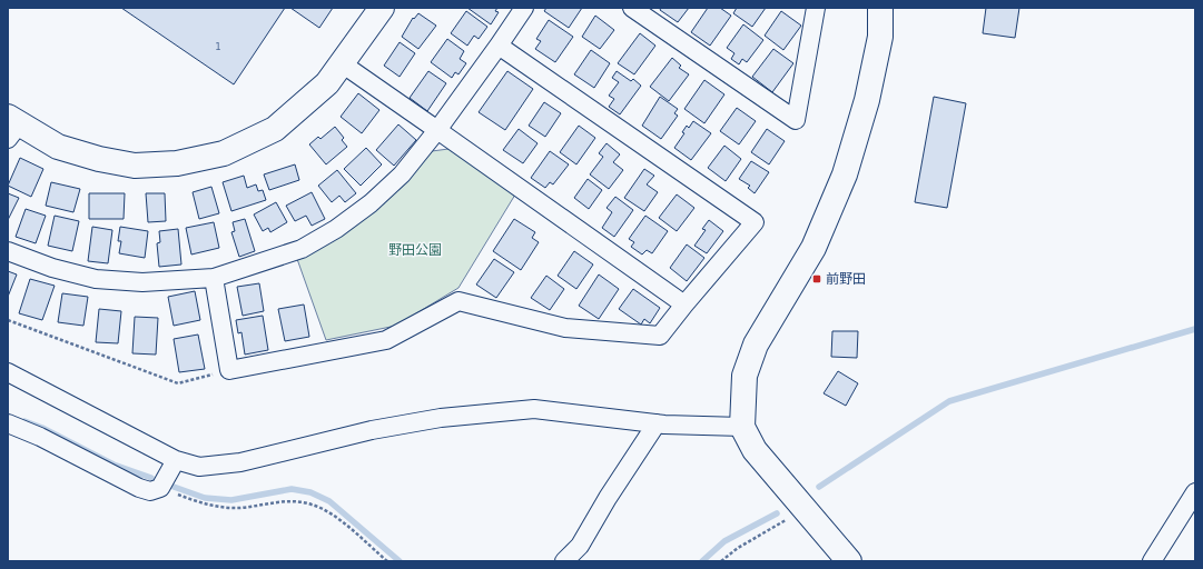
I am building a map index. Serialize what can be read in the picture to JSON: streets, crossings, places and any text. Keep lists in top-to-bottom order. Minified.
{"parks":["野田公園"],"places":{"transit":["前野田"]},"house_numbers":["1"]}
